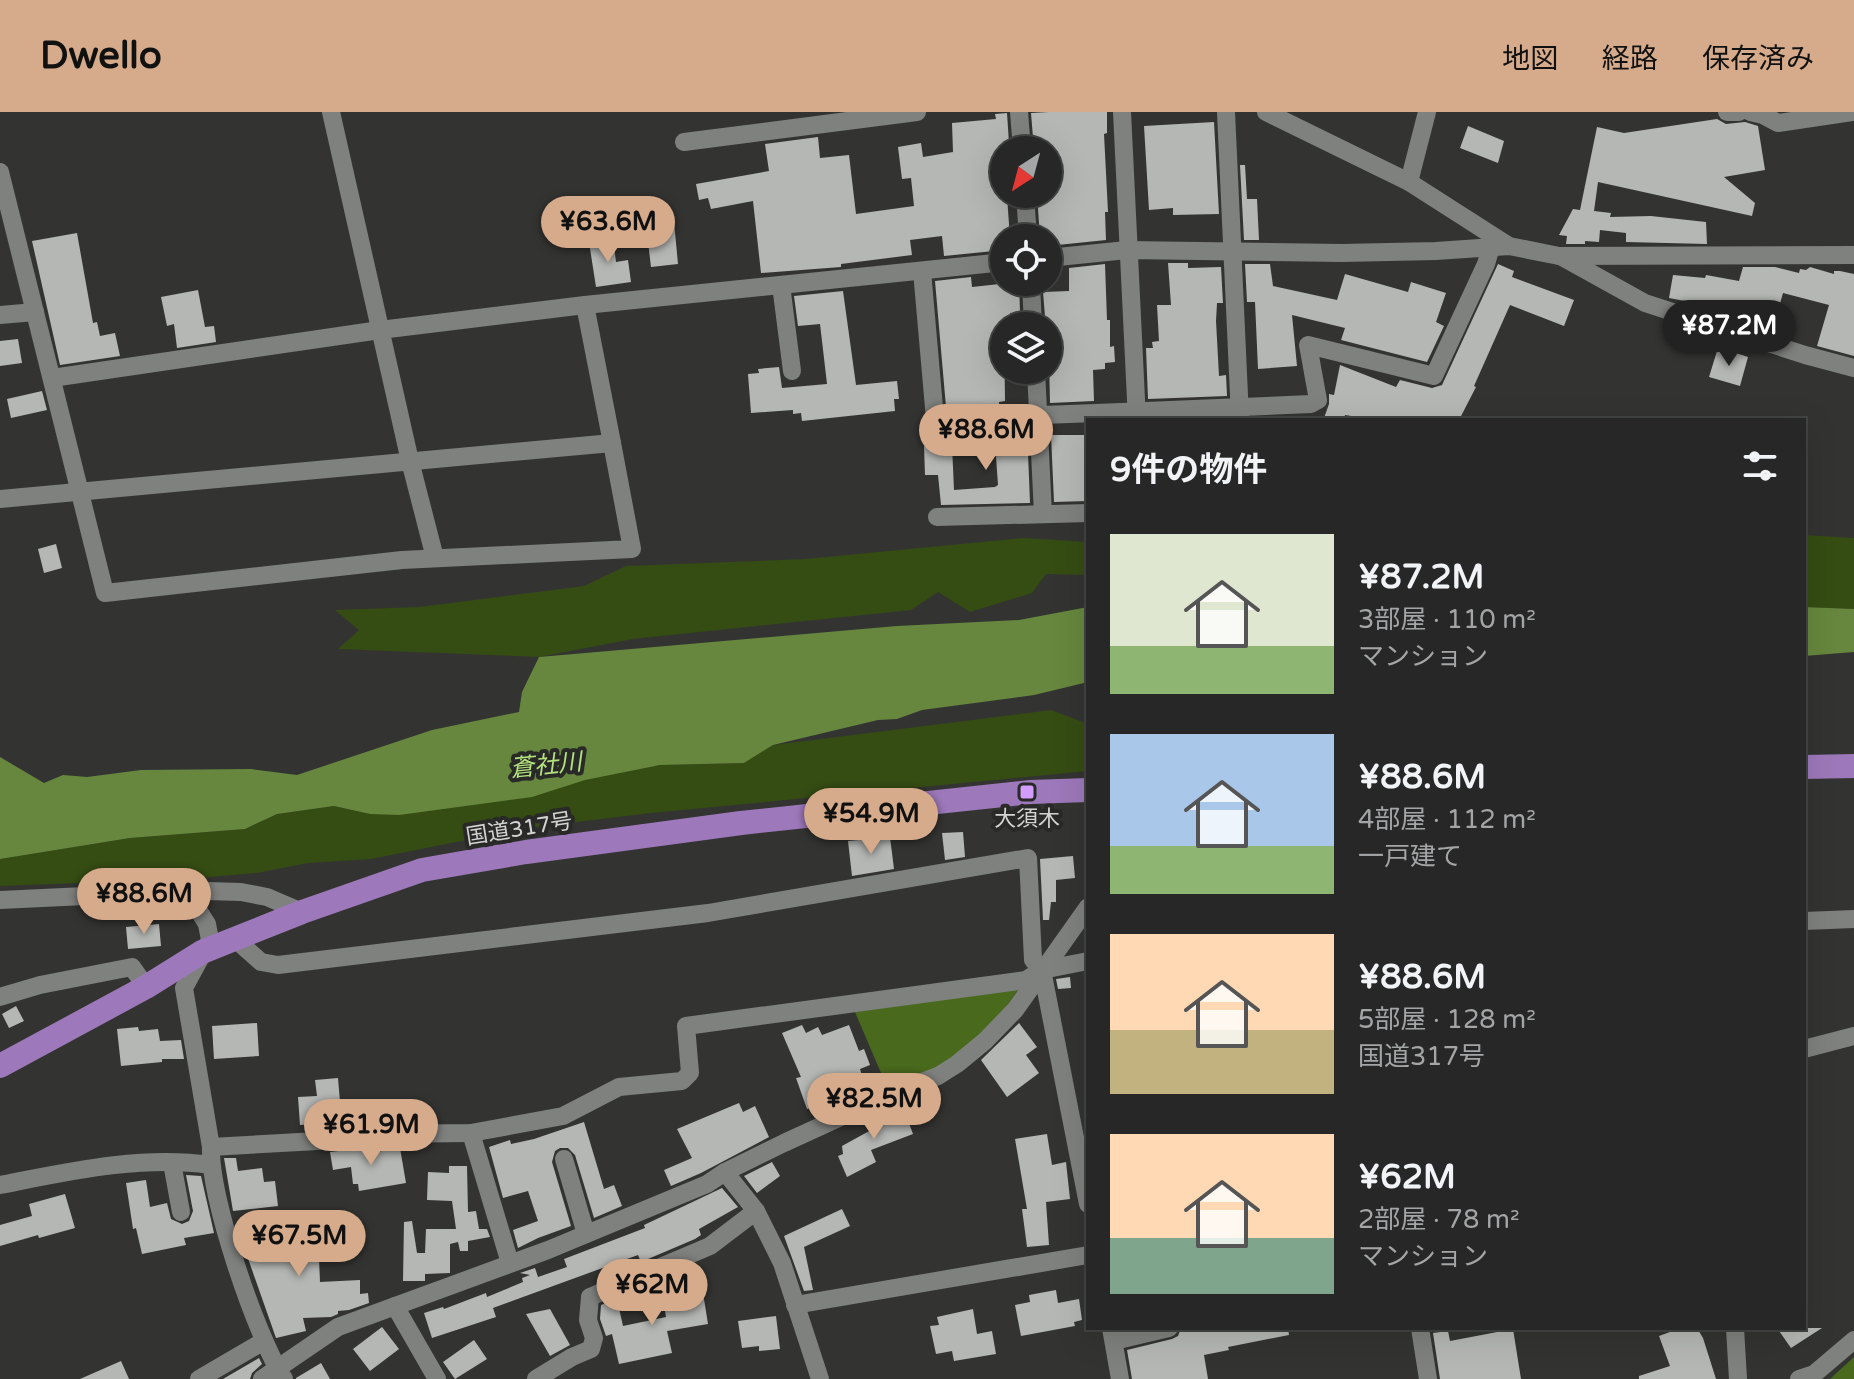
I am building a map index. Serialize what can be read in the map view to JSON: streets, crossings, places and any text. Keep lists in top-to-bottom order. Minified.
{"streets":{"highway":["国道317号"]},"water":["蒼社川"],"places":{"transit":["大須木"]},"north":"bottom left","page":{"header":"Dwello","nav":["地図","経路","保存済み"],"price":["¥63.6M","¥87.2M","¥88.6M","¥54.9M","¥88.6M","¥82.5M","¥61.9M","¥67.5M","¥62M"],"heading":"9件の物件","list":[{"name":"¥87.2M","note":"3部屋 · 110 m² · マンション"},{"name":"¥88.6M","note":"4部屋 · 112 m² · 一戸建て"},{"name":"¥88.6M","note":"5部屋 · 128 m² · 国道317号"},{"name":"¥62M","note":"2部屋 · 78 m² · マンション"}]}}
